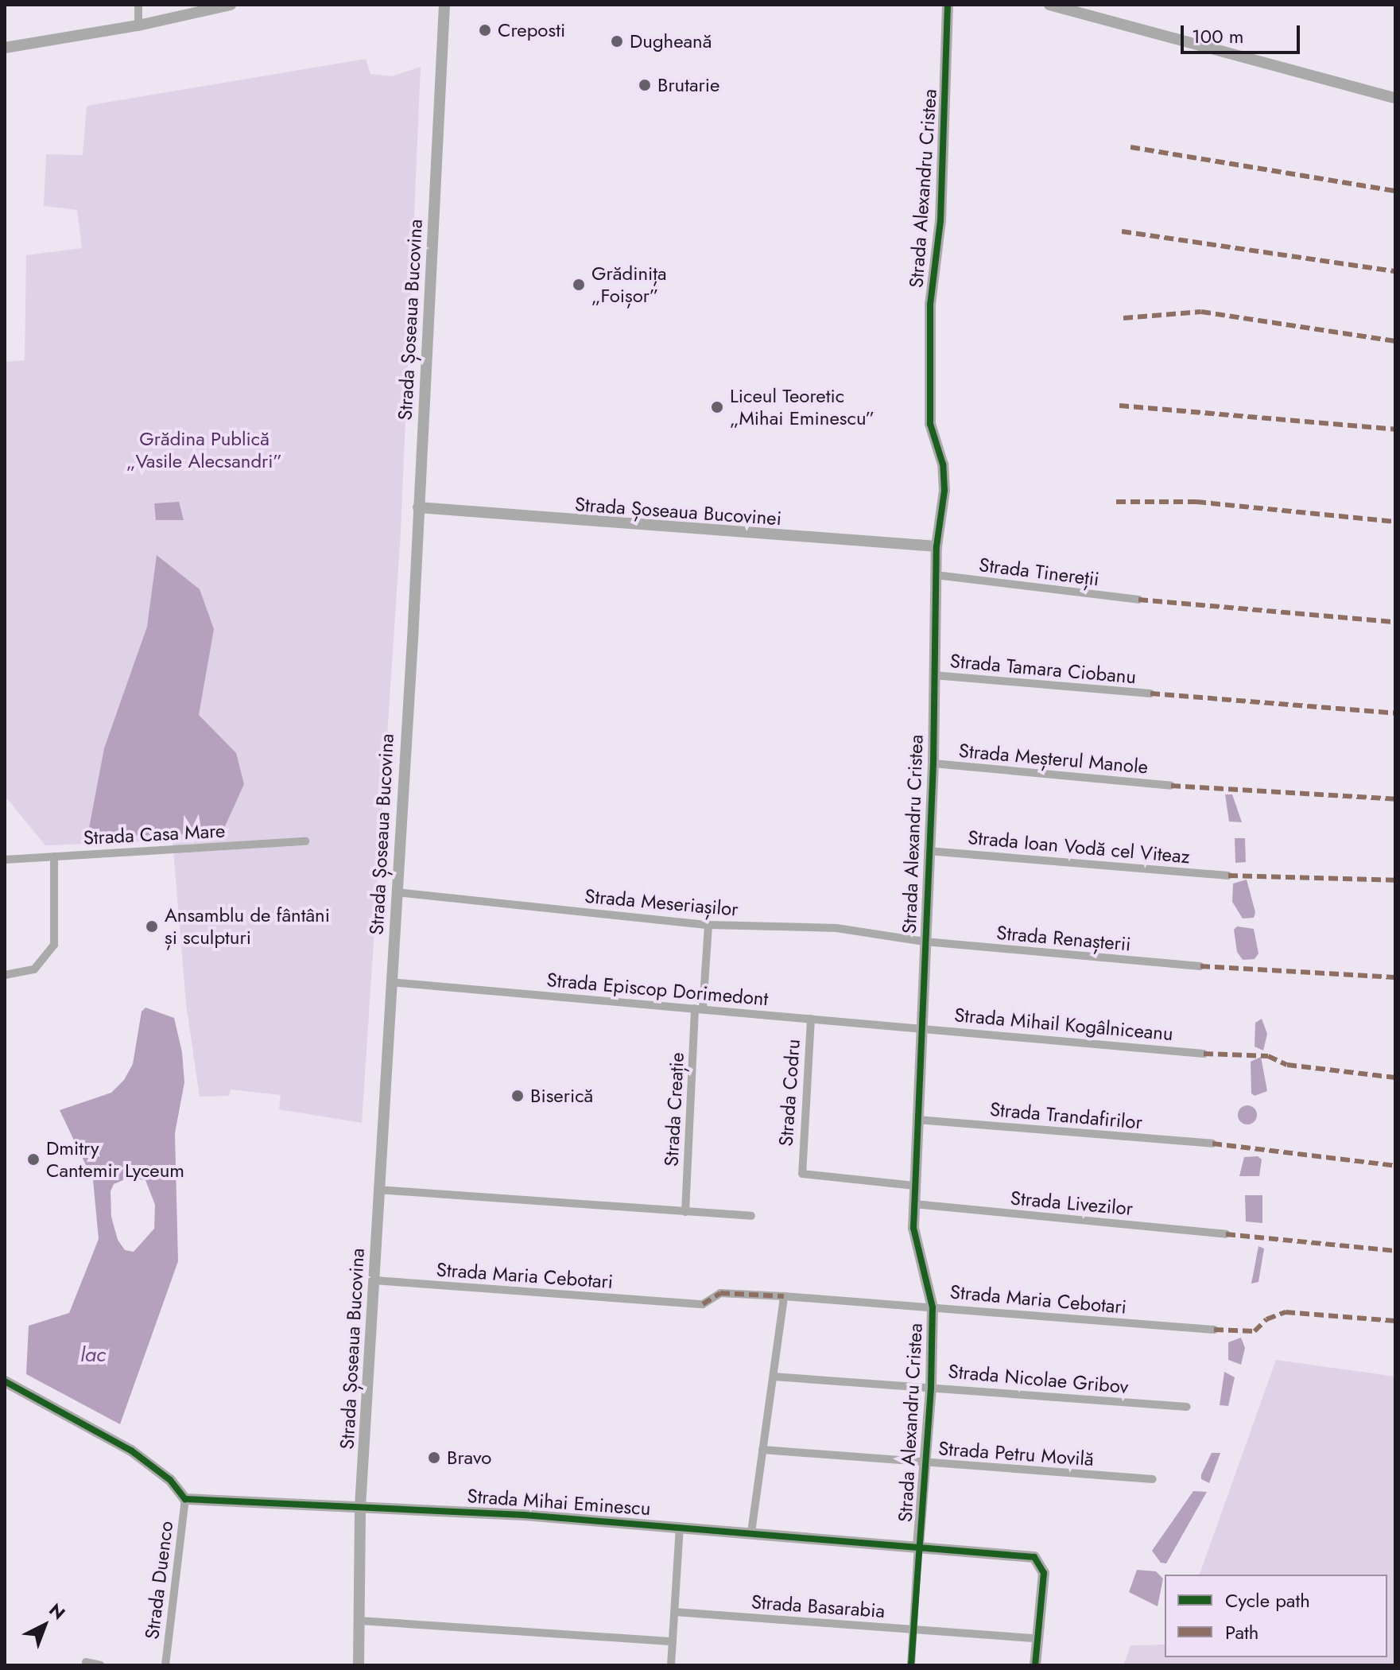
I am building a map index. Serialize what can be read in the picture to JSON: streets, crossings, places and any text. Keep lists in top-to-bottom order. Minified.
{"streets":{"street":["Strada Alexandru Cristea","Strada Șoseaua Bucovina","Strada Șoseaua Bucovinei","Strada Tinereții","Strada Tamara Ciobanu","Strada Meșterul Manole","Strada Casa Mare","Strada Ioan Vodă cel Viteaz","Strada Meseriașilor","Strada Renașterii","Strada Episcop Dorimedont","Strada Mihail Kogâlniceanu","Strada Codru","Strada Creație","Strada Trandafirilor","Strada Livezilor","Strada Maria Cebotari","Strada Nicolae Gribov","Strada Petru Movilă","Strada Mihai Eminescu","Strada Duenco","Strada Basarabia"]},"crossings":[["Strada Alexandru Cristea","Strada Șoseaua Bucovinei"],["Strada Alexandru Cristea","Strada Tinereții"],["Strada Alexandru Cristea","Strada Tamara Ciobanu"],["Strada Alexandru Cristea","Strada Meșterul Manole"],["Strada Alexandru Cristea","Strada Ioan Vodă cel Viteaz"],["Strada Alexandru Cristea","Strada Meseriașilor"],["Strada Alexandru Cristea","Strada Renașterii"],["Strada Alexandru Cristea","Strada Episcop Dorimedont"],["Strada Alexandru Cristea","Strada Mihail Kogâlniceanu"],["Strada Alexandru Cristea","Strada Codru"],["Strada Alexandru Cristea","Strada Trandafirilor"],["Strada Alexandru Cristea","Strada Livezilor"],["Strada Alexandru Cristea","Strada Maria Cebotari"],["Strada Alexandru Cristea","Strada Nicolae Gribov"],["Strada Alexandru Cristea","Strada Petru Movilă"],["Strada Alexandru Cristea","Strada Mihai Eminescu"],["Strada Alexandru Cristea","Strada Basarabia"],["Strada Șoseaua Bucovina","Strada Șoseaua Bucovinei"],["Strada Șoseaua Bucovina","Strada Meseriașilor"],["Strada Șoseaua Bucovina","Strada Episcop Dorimedont"],["Strada Șoseaua Bucovina","Strada Maria Cebotari"],["Strada Șoseaua Bucovina","Strada Mihai Eminescu"],["Strada Meseriașilor","Strada Renașterii"],["Strada Meseriașilor","Strada Creație"],["Strada Episcop Dorimedont","Strada Mihail Kogâlniceanu"],["Strada Episcop Dorimedont","Strada Codru"],["Strada Episcop Dorimedont","Strada Creație"],["Strada Mihai Eminescu","Strada Duenco"],["Strada Mihai Eminescu","Strada Basarabia"]],"water":["lac"],"parks":["Grădina Publică „Vasile Alecsandri”"],"places":["Creposti","Dugheană","Brutarie","Grădinița „Foișor”","Liceul Teoretic „Mihai Eminescu”","Ansamblu de fântâni și sculpturi","Biserică","Dmitry Cantemir Lyceum","Bravo"],"legend":["Cycle path","Path"],"scale_bar":"100 m","north":"top right"}
